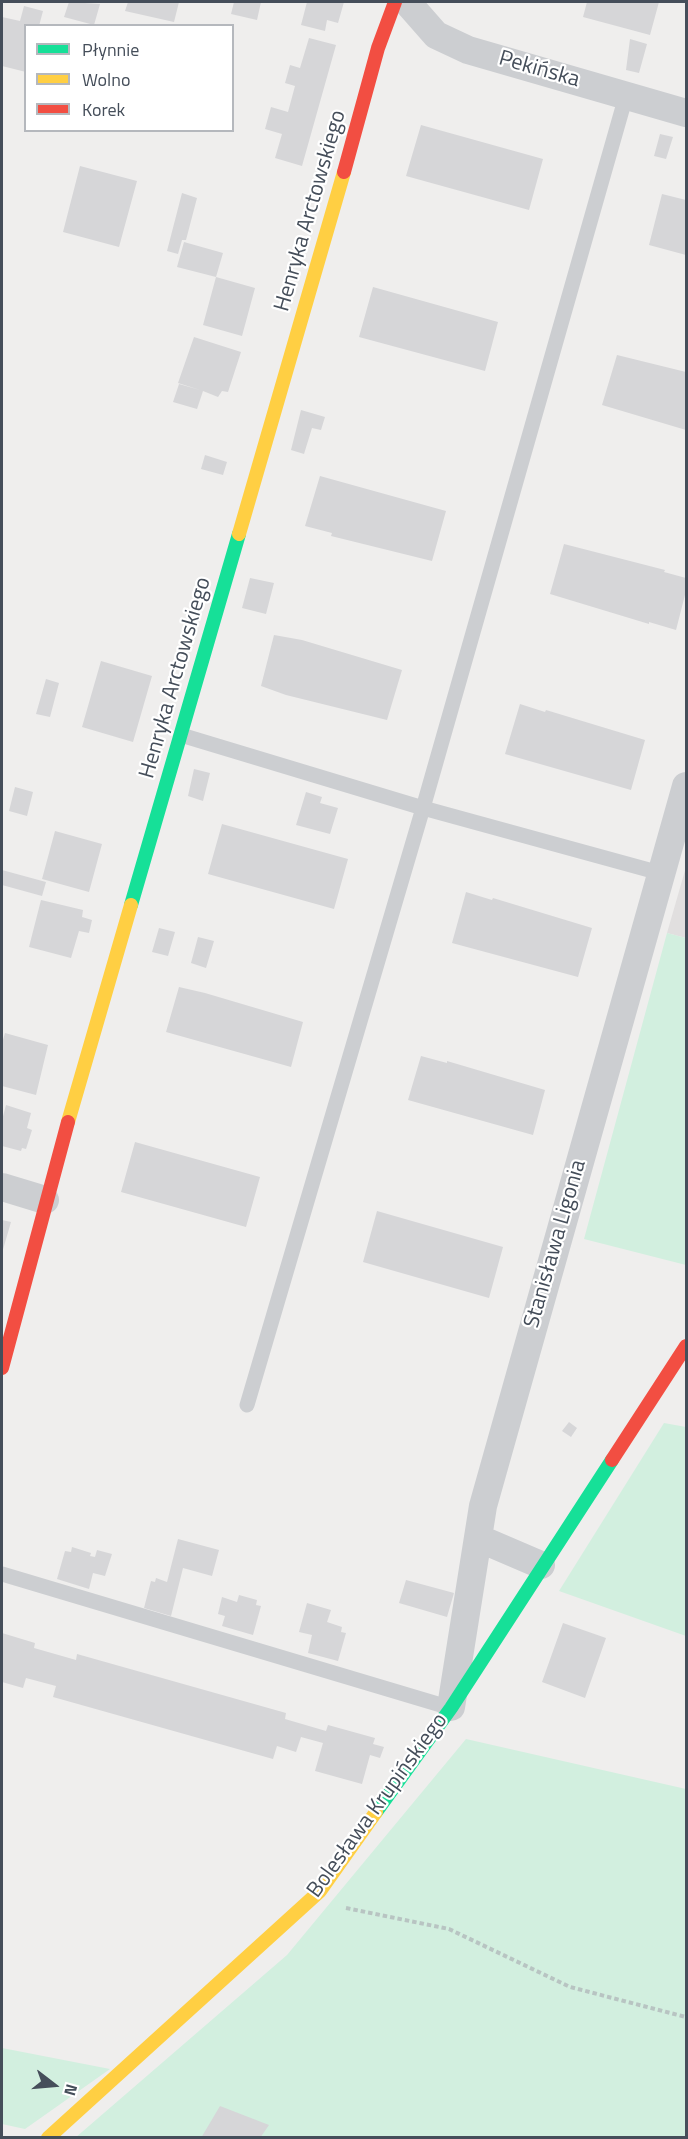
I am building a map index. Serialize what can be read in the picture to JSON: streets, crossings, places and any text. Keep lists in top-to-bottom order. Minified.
{"streets":{"street":["Pekińska","Henryka Arctowskiego","Stanisława Ligonia","Bolesława Krupińskiego"]},"crossings":[["Stanisława Ligonia","Bolesława Krupińskiego"]],"legend":["Płynnie","Wolno","Korek"],"north":"right"}
